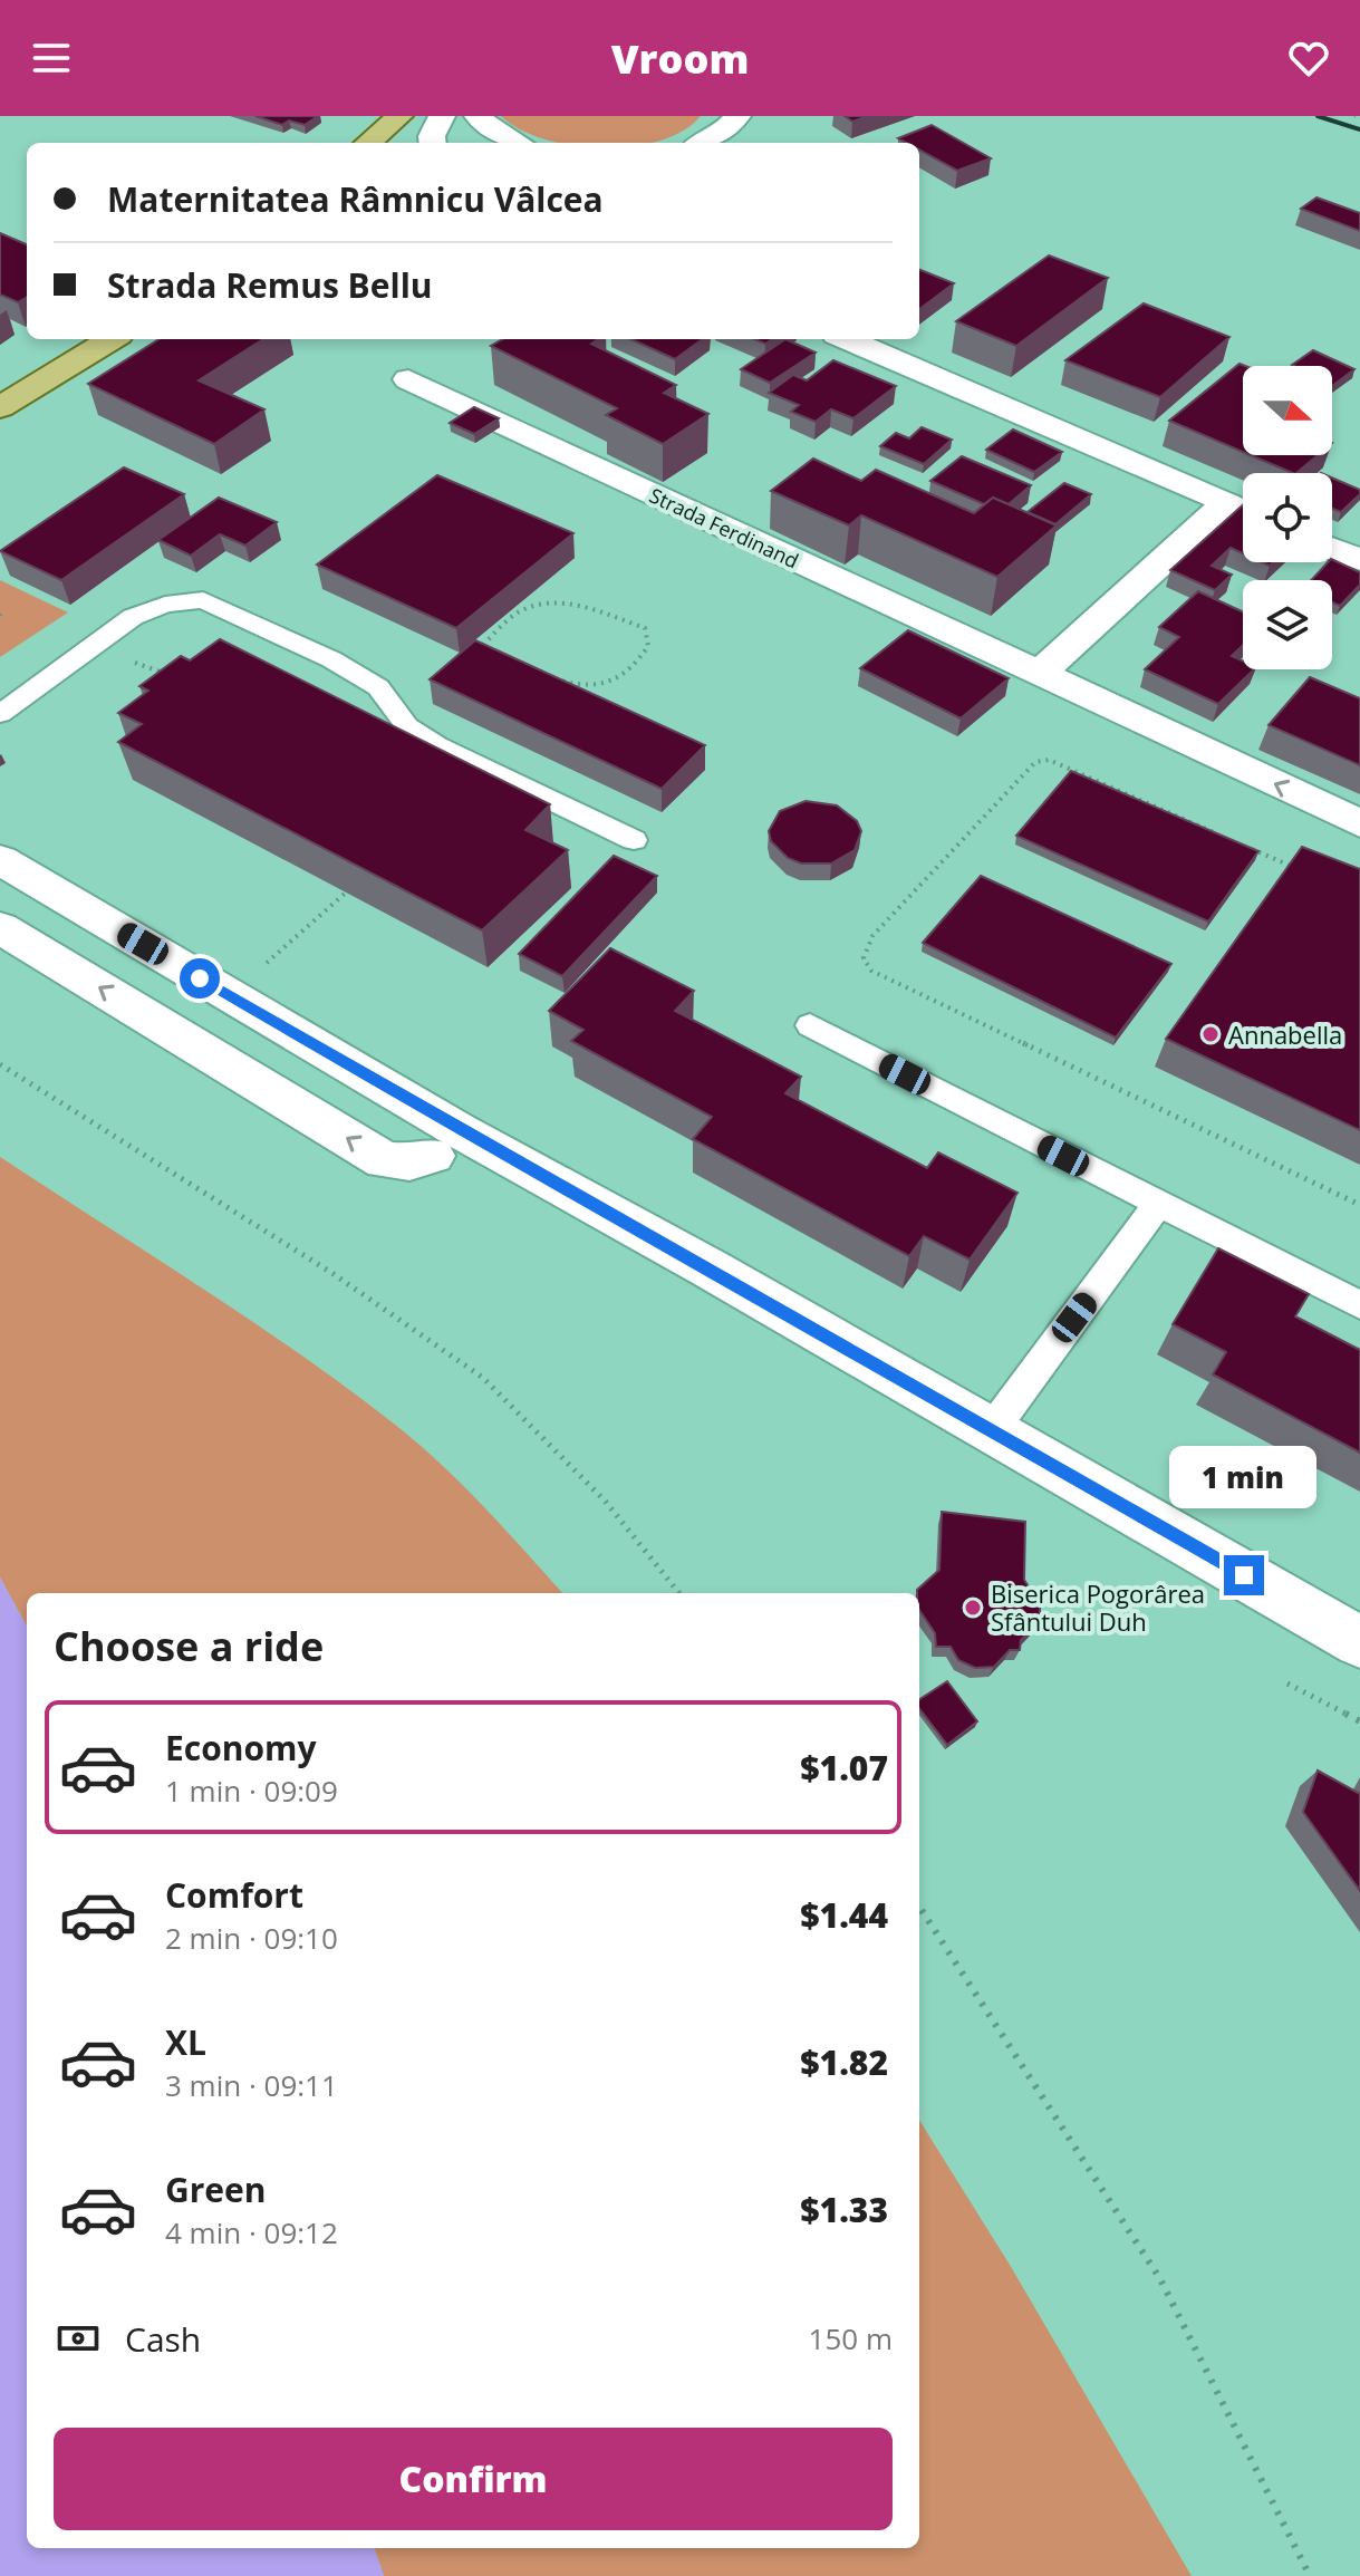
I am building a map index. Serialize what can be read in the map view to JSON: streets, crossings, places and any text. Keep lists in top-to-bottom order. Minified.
{"streets":{"street":["Strada Ferdinand"]},"places":["Annabella","Biserica Pogorârea Sfântului Duh"],"north":"right","page":{"header":"Vroom","banner":["Maternitatea Râmnicu Vâlcea","Strada Remus Bellu"],"bubble":"1 min","heading":"Choose a ride","list":[{"name":"Economy","note":"1 min · 09:09","value":"$1.07"},{"name":"Comfort","note":"2 min · 09:10","value":"$1.44"},{"name":"XL","note":"3 min · 09:11","value":"$1.82"},{"name":"Green","note":"4 min · 09:12","value":"$1.33"}],"pay":["Cash","150 m"],"buttons":"Confirm"}}
